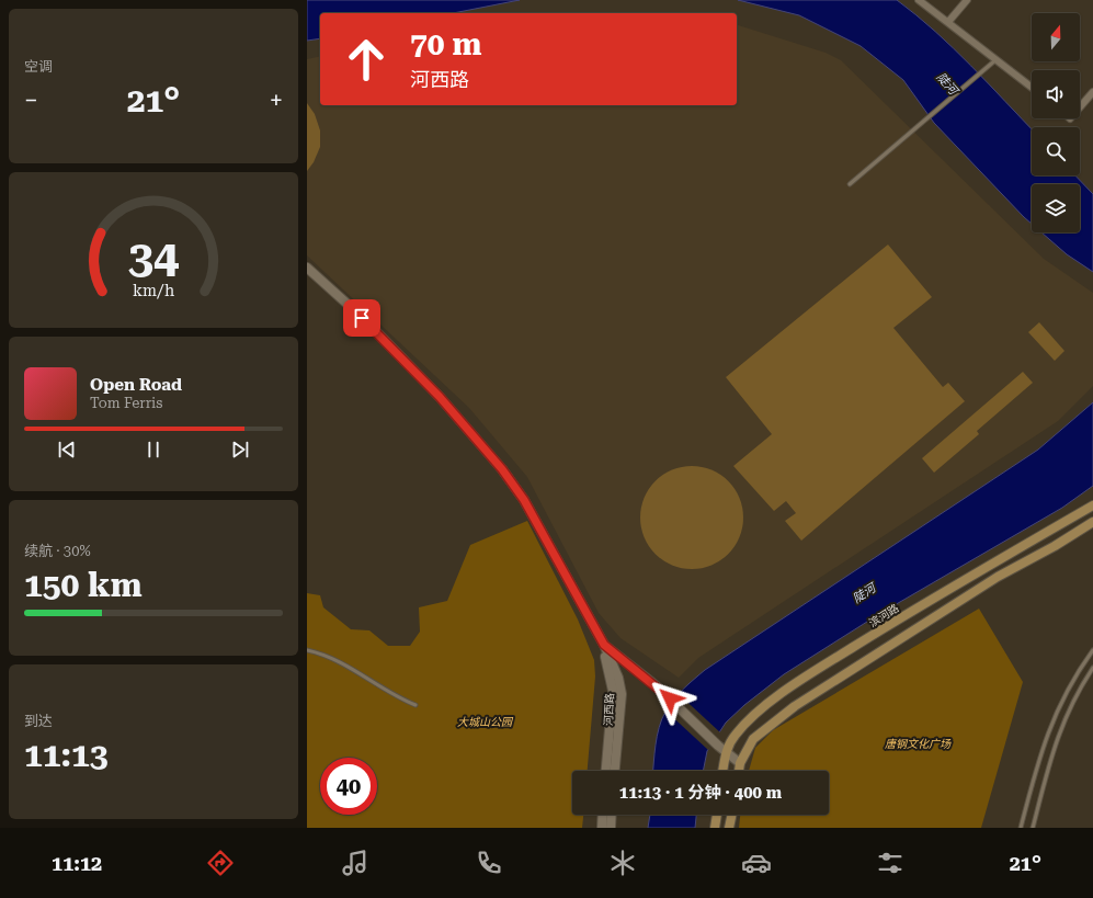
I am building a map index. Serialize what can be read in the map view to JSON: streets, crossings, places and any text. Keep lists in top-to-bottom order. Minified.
{"streets":{"main road":["滨河路"],"street":["河西路"]},"water":["陡河"],"parks":["大城山公园","唐钢文化广场"],"north":"top","page":{"tile":["空调",["续航 · 30%","150 km"],["到达","11:13"]],"turn":["70 m","河西路"],"heat":["−","21°","+"],"song":["Open Road","Tom Ferris"],"limit":"40","trip":"11:13 · 1 分钟 · 400 m","tabs":["11:12","21°"],"gauge":["34","km/h"]}}
